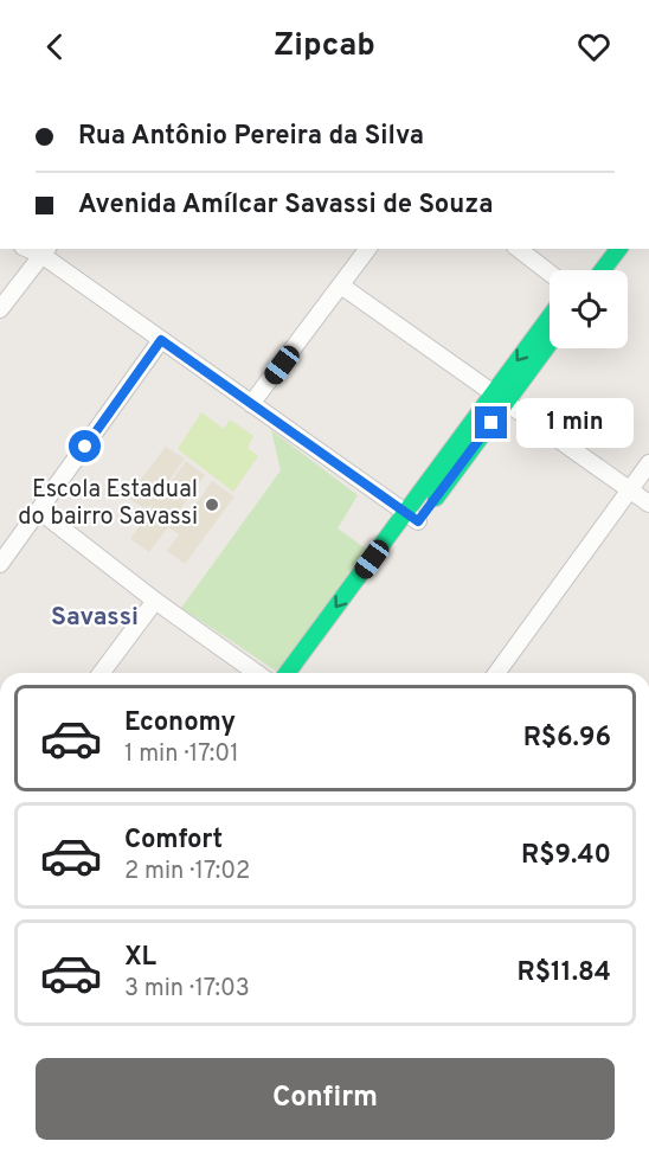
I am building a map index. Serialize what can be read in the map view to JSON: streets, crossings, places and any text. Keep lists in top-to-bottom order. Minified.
{"districts":["Savassi"],"places":["Escola Estadual do bairro Savassi"],"page":{"header":"Zipcab","banner":["Rua Antônio Pereira da Silva","Avenida Amílcar Savassi de Souza"],"bubble":"1 min","list":[{"name":"Economy","note":"1 min · 17:01","value":"R$6.96"},{"name":"Comfort","note":"2 min · 17:02","value":"R$9.40"},{"name":"XL","note":"3 min · 17:03","value":"R$11.84"}],"buttons":"Confirm"}}
